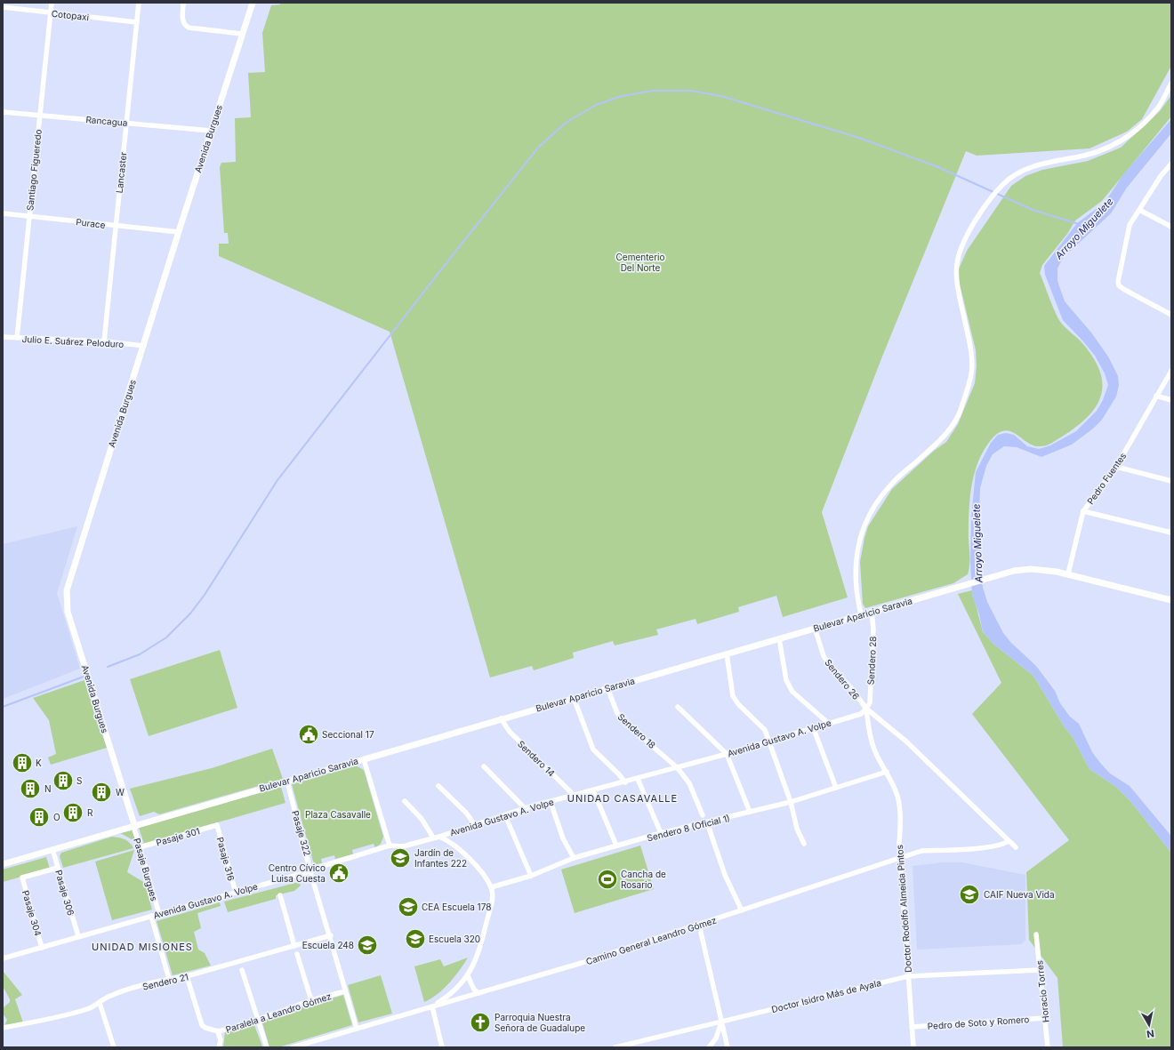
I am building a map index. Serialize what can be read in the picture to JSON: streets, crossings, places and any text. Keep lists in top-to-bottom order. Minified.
{"streets":{"street":["Cotopaxi","Rancagua","Avenida Burgues","Santiago Figueredo","Lancaster","Purace","Julio E. Suárez Peloduro","Pedro Fuentes","Bulevar Aparicio Saravia","Sendero 28","Sendero 26","Sendero 18","Avenida Gustavo A. Volpe","Sendero 14","Sendero 8 (Oficial 1)","Pasaje 322","Pasaje 301","Pasaje 316","Pasaje Burgues","Pasaje 306","Doctor Rodolfo Almeida Pintos","Pasaje 304","Camino General Leandro Gómez","Sendero 21","Horacio Torres","Doctor Isidro Más de Ayala","Paralela a Leandro Gómez","Pedro de Soto y Romero"]},"crossings":[["Cotopaxi","Santiago Figueredo"],["Cotopaxi","Lancaster"],["Rancagua","Avenida Burgues"],["Rancagua","Santiago Figueredo"],["Rancagua","Lancaster"],["Avenida Burgues","Purace"],["Avenida Burgues","Julio E. Suárez Peloduro"],["Avenida Burgues","Bulevar Aparicio Saravia"],["Avenida Burgues","Pasaje Burgues"],["Santiago Figueredo","Purace"],["Santiago Figueredo","Julio E. Suárez Peloduro"],["Lancaster","Purace"],["Lancaster","Julio E. Suárez Peloduro"],["Pedro Fuentes","Bulevar Aparicio Saravia"],["Bulevar Aparicio Saravia","Sendero 28"],["Bulevar Aparicio Saravia","Sendero 26"],["Bulevar Aparicio Saravia","Sendero 18"],["Bulevar Aparicio Saravia","Sendero 14"],["Bulevar Aparicio Saravia","Pasaje 322"],["Bulevar Aparicio Saravia","Pasaje Burgues"],["Bulevar Aparicio Saravia","Pasaje 306"],["Sendero 28","Sendero 26"],["Sendero 28","Avenida Gustavo A. Volpe"],["Sendero 28","Doctor Rodolfo Almeida Pintos"],["Sendero 26","Avenida Gustavo A. Volpe"],["Sendero 26","Doctor Rodolfo Almeida Pintos"],["Sendero 18","Avenida Gustavo A. Volpe"],["Avenida Gustavo A. Volpe","Sendero 14"],["Avenida Gustavo A. Volpe","Pasaje 322"],["Avenida Gustavo A. Volpe","Pasaje 316"],["Avenida Gustavo A. Volpe","Pasaje Burgues"],["Avenida Gustavo A. Volpe","Pasaje 306"],["Avenida Gustavo A. Volpe","Doctor Rodolfo Almeida Pintos"],["Avenida Gustavo A. Volpe","Pasaje 304"],["Sendero 8 (Oficial 1)","Doctor Rodolfo Almeida Pintos"],["Pasaje 322","Camino General Leandro Gómez"],["Pasaje 322","Sendero 21"],["Pasaje 322","Paralela a Leandro Gómez"],["Pasaje 301","Pasaje 316"],["Pasaje 301","Pasaje Burgues"],["Pasaje 306","Pasaje 304"],["Doctor Rodolfo Almeida Pintos","Camino General Leandro Gómez"],["Doctor Rodolfo Almeida Pintos","Doctor Isidro Más de Ayala"],["Doctor Rodolfo Almeida Pintos","Pedro de Soto y Romero"],["Sendero 21","Paralela a Leandro Gómez"],["Horacio Torres","Doctor Isidro Más de Ayala"],["Horacio Torres","Pedro de Soto y Romero"]],"districts":["UNIDAD CASAVALLE","UNIDAD MISIONES"],"water":["Arroyo Miguelete"],"parks":["Cementerio Del Norte","Plaza Casavalle"],"places":{"public building":["Seccional 17","Centro Cívico Luisa Cuesta"],"building":["K","S","N","W","R","O"],"school or university":["Jardín de Infantes 222","CAIF Nueva Vida","CEA Escuela 178","Escuela 320","Escuela 248"],"sports":["Cancha de Rosario"],"church":["Parroquia Nuestra Señora de Guadalupe"]},"north":"bottom"}
